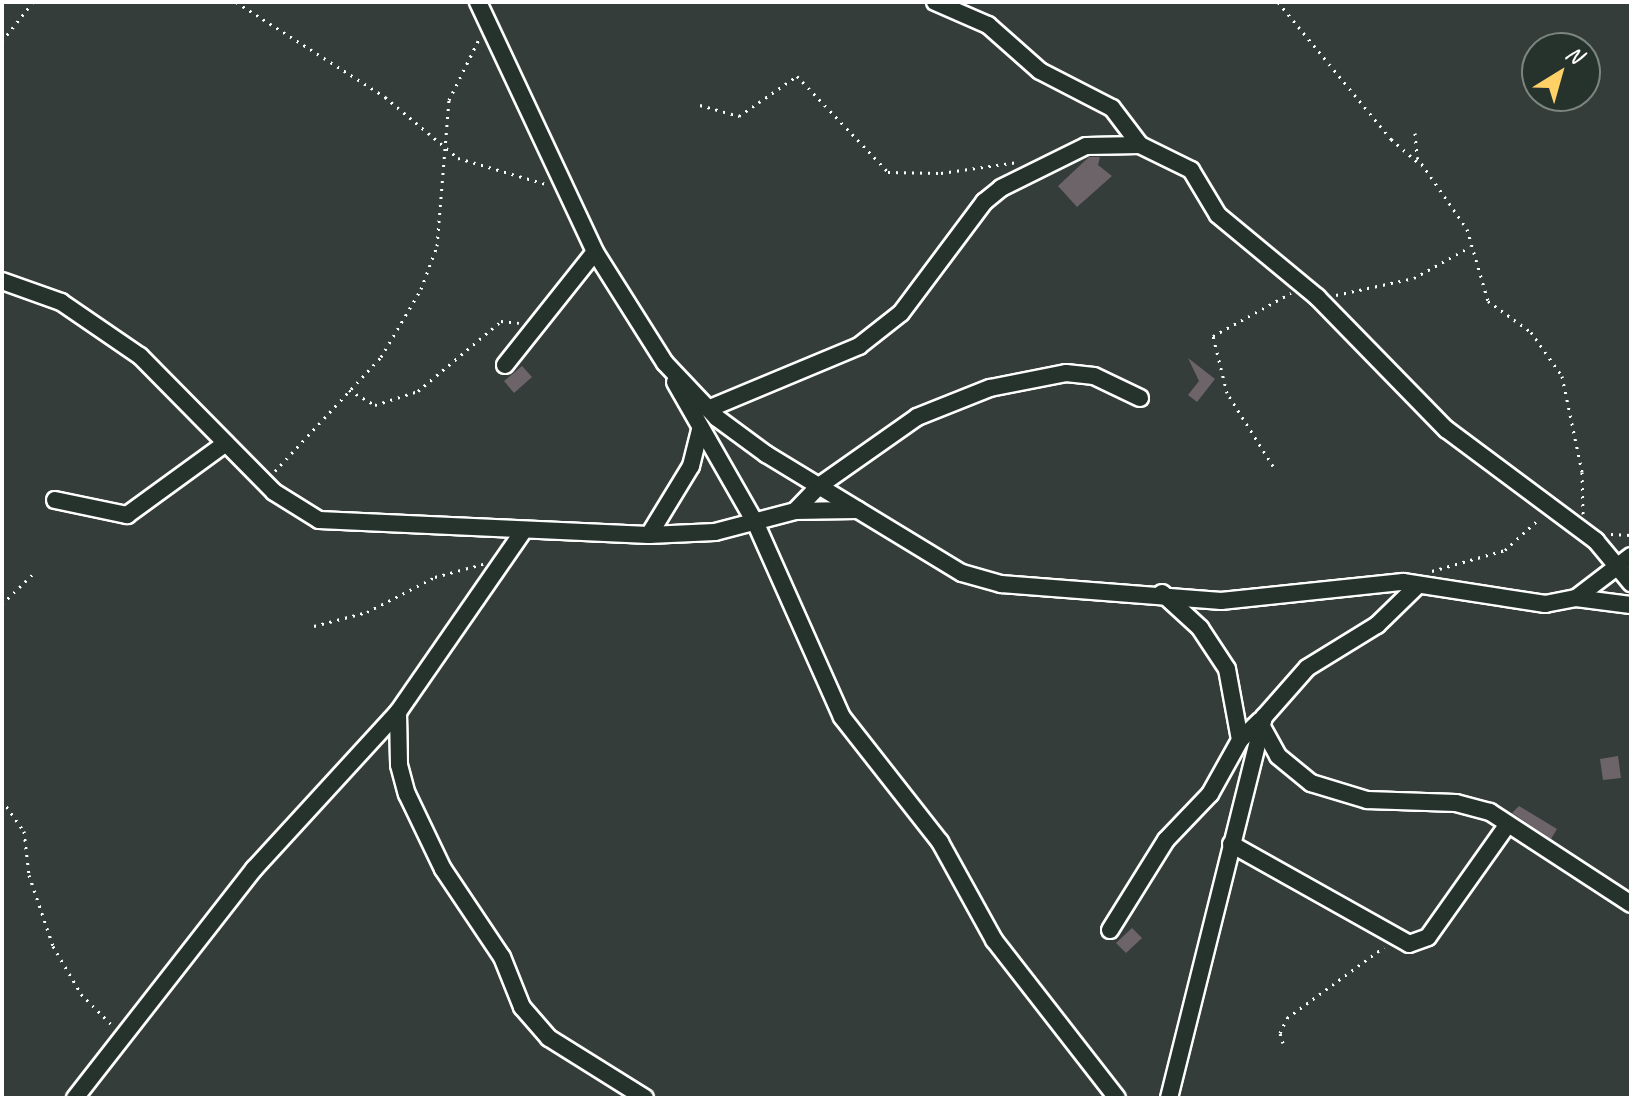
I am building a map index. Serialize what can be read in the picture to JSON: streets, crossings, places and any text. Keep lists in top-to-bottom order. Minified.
{"north":"top right"}
